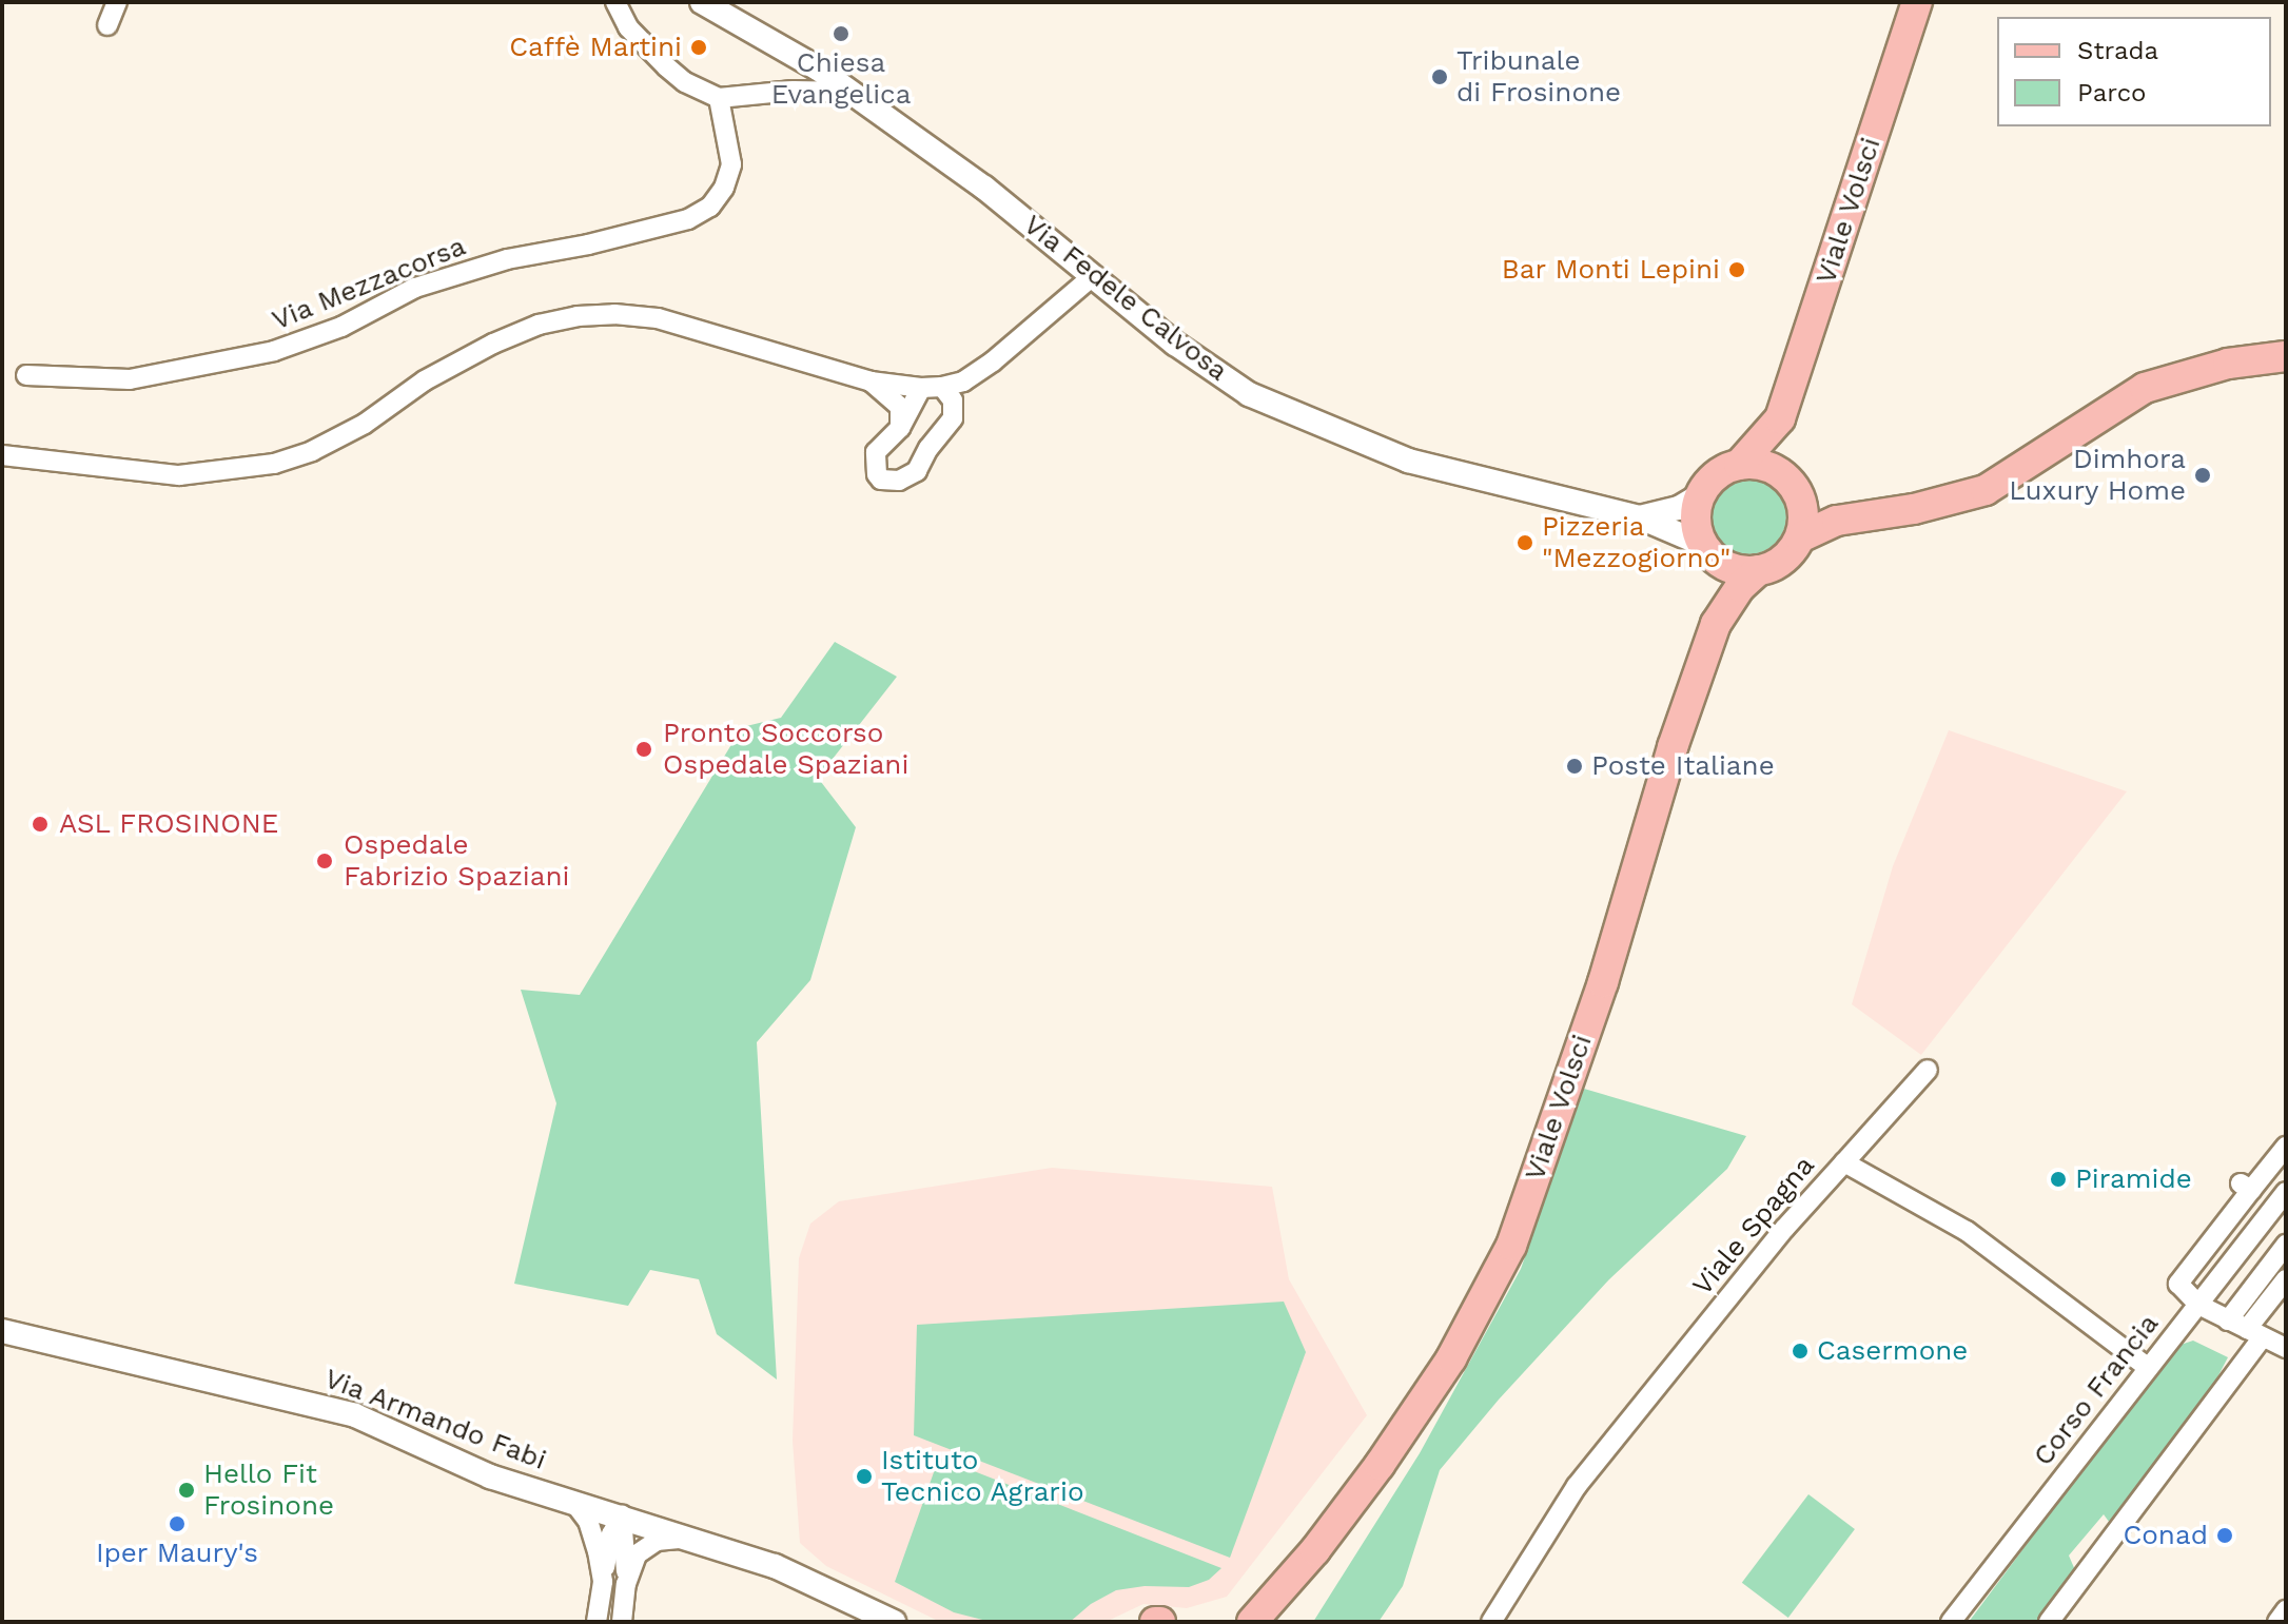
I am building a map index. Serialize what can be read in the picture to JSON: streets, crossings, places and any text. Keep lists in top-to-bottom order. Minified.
{"streets":{"main road":["Viale Volsci"],"street":["Via Mezzacorsa","Via Fedele Calvosa","Viale Spagna","Corso Francia","Via Armando Fabi"]},"crossings":[["Viale Volsci","Via Fedele Calvosa"],["Viale Spagna","Corso Francia"]],"places":["Chiesa Evangelica","Caffè Martini","Tribunale di Frosinone","Bar Monti Lepini","Dimhora Luxury Home","Pizzeria \"Mezzogiorno\"","Pronto Soccorso Ospedale Spaziani","Poste Italiane","ASL FROSINONE","Ospedale Fabrizio Spaziani","Piramide","Casermone","Istituto Tecnico Agrario","Hello Fit Frosinone","Iper Maury's","Conad"],"legend":["Strada","Parco"]}
